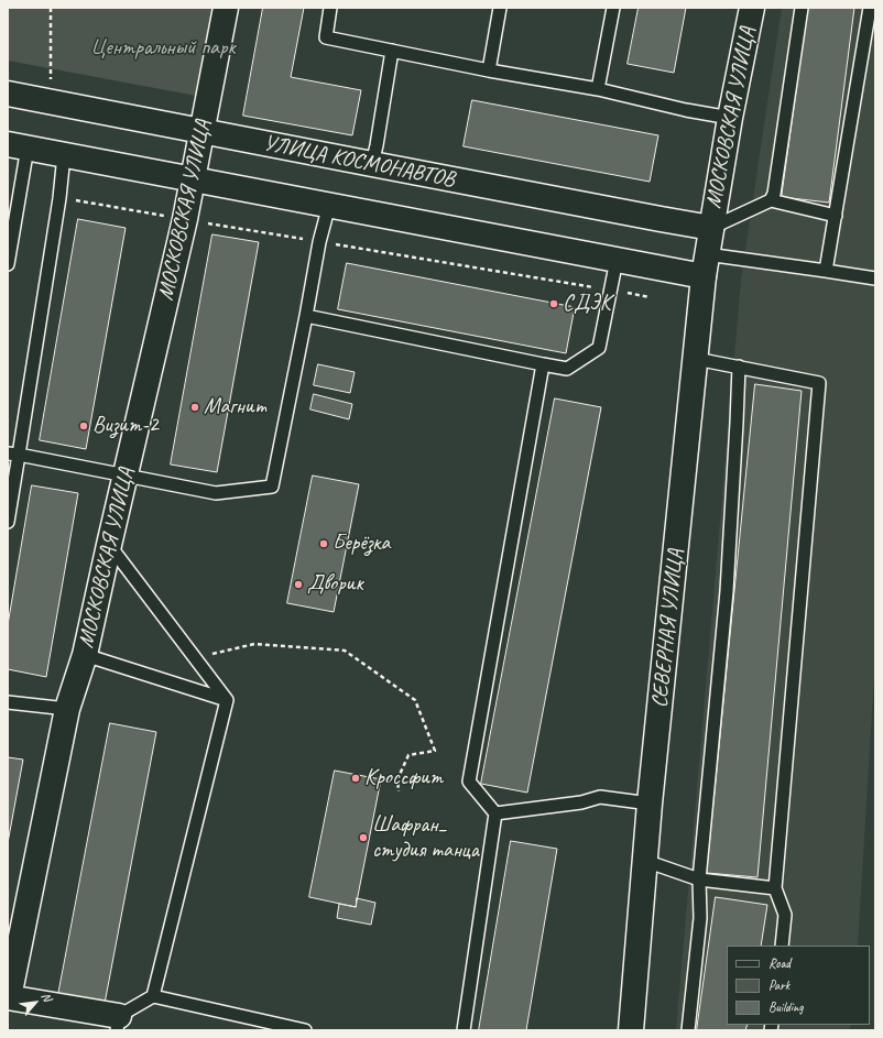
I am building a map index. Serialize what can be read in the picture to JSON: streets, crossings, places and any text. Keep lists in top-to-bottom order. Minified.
{"streets":{"street":["МОСКОВСКАЯ УЛИЦА","УЛИЦА КОСМОНАВТОВ","СЕВЕРНАЯ УЛИЦА"]},"crossings":[["МОСКОВСКАЯ УЛИЦА","УЛИЦА КОСМОНАВТОВ"],["МОСКОВСКАЯ УЛИЦА","СЕВЕРНАЯ УЛИЦА"],["УЛИЦА КОСМОНАВТОВ","СЕВЕРНАЯ УЛИЦА"]],"parks":["Центральный парк"],"places":["СДЭК","Магнит","Визит-2","Берёзка","Дворик","Кроссфит","Шафран_ студия танца"],"legend":["Road","Park","Building"],"north":"top right"}
